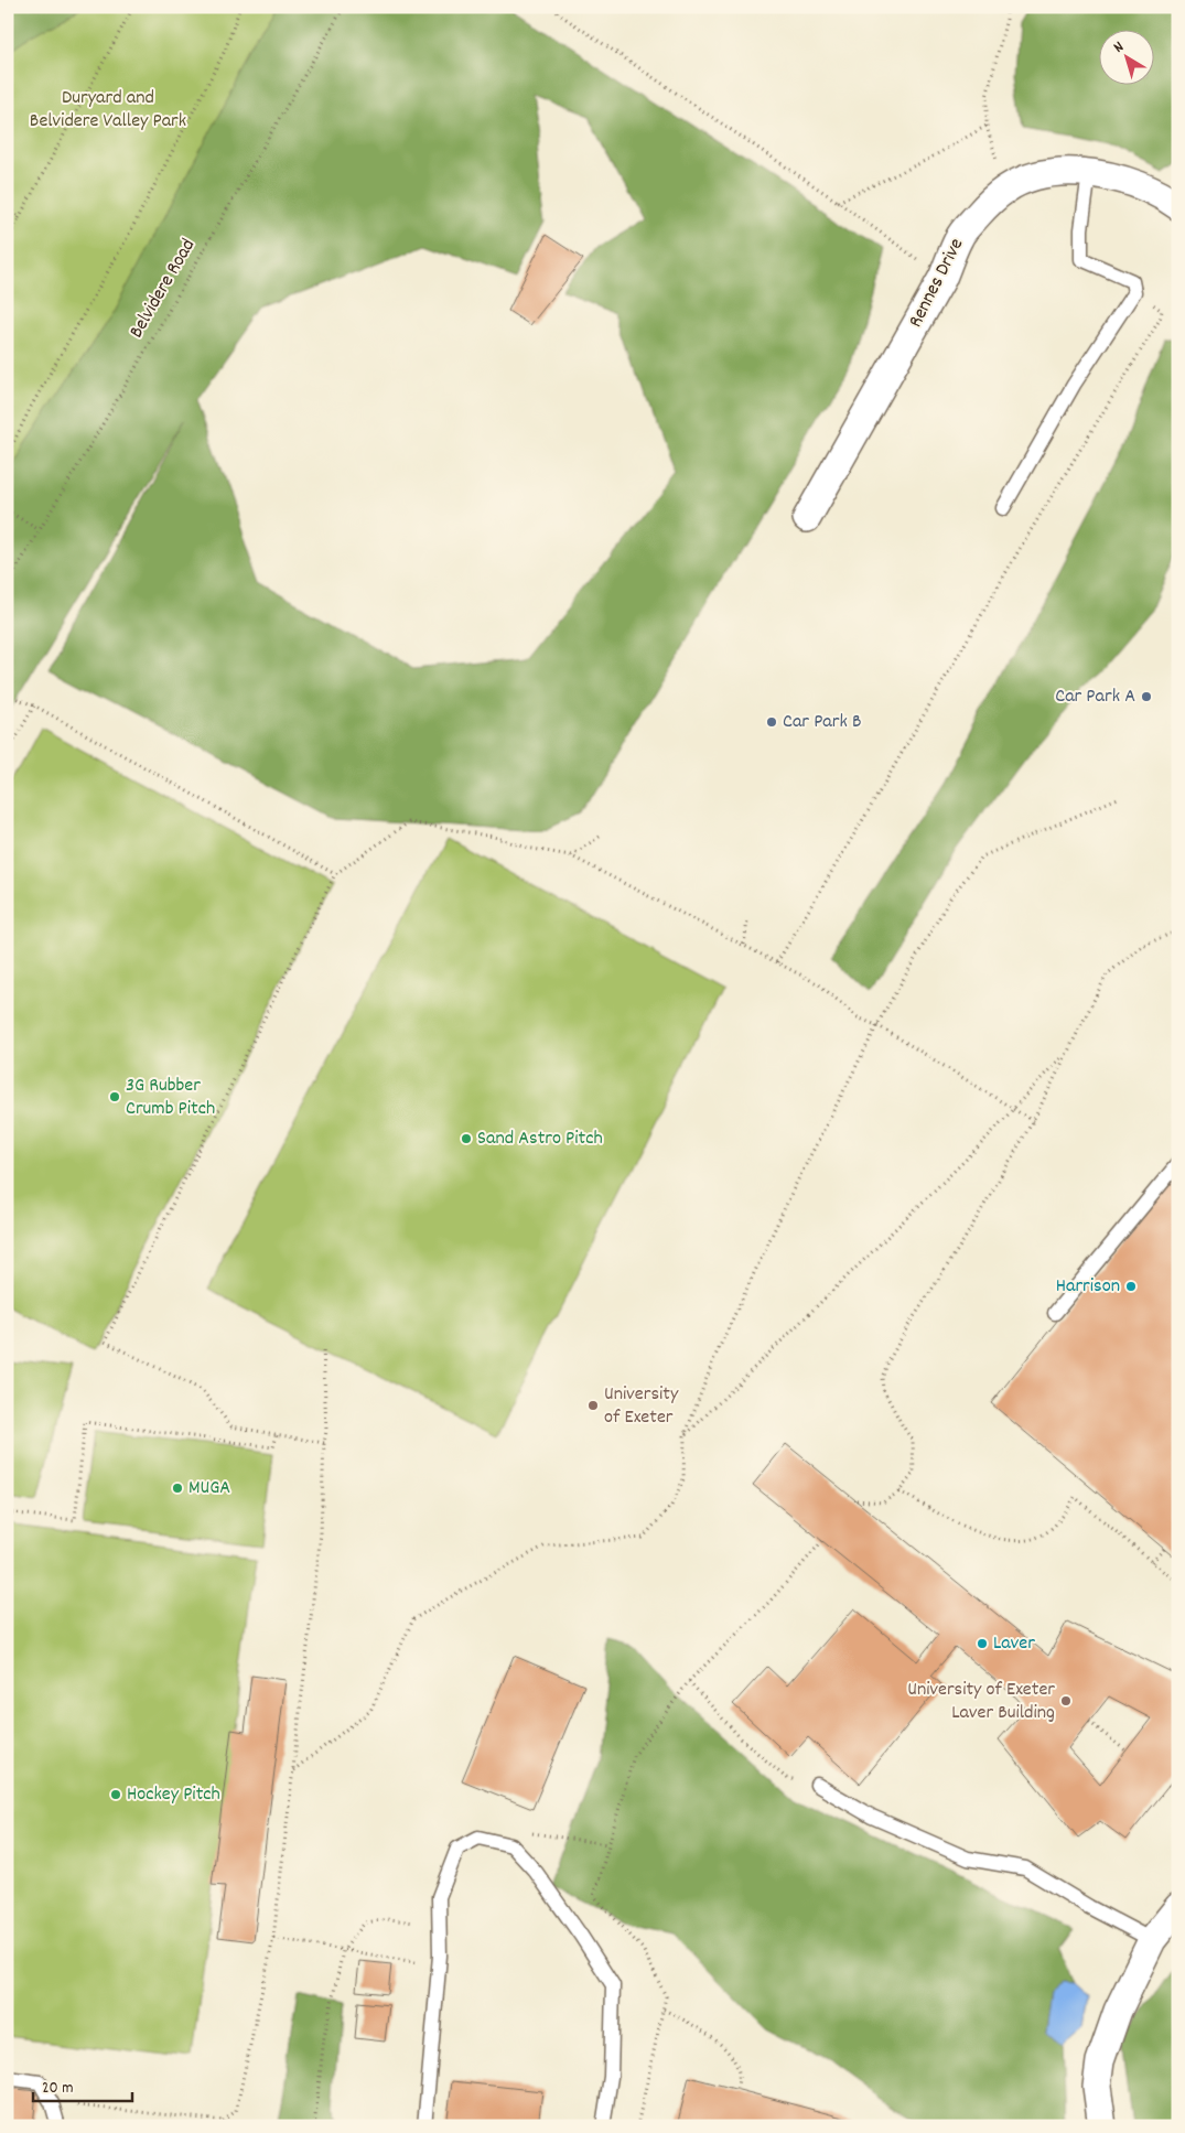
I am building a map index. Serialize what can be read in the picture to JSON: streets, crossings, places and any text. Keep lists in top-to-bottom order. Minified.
{"streets":{"street":["Rennes Drive"],"path":["Belvidere Road"]},"parks":["Duryard and Belvidere Valley Park"],"places":["Car Park A","Car Park B","3G Rubber Crumb Pitch","Sand Astro Pitch","Harrison","University of Exeter","MUGA","Laver","University of Exeter Laver Building","Hockey Pitch"],"scale_bar":"20 m","north":"top left"}
